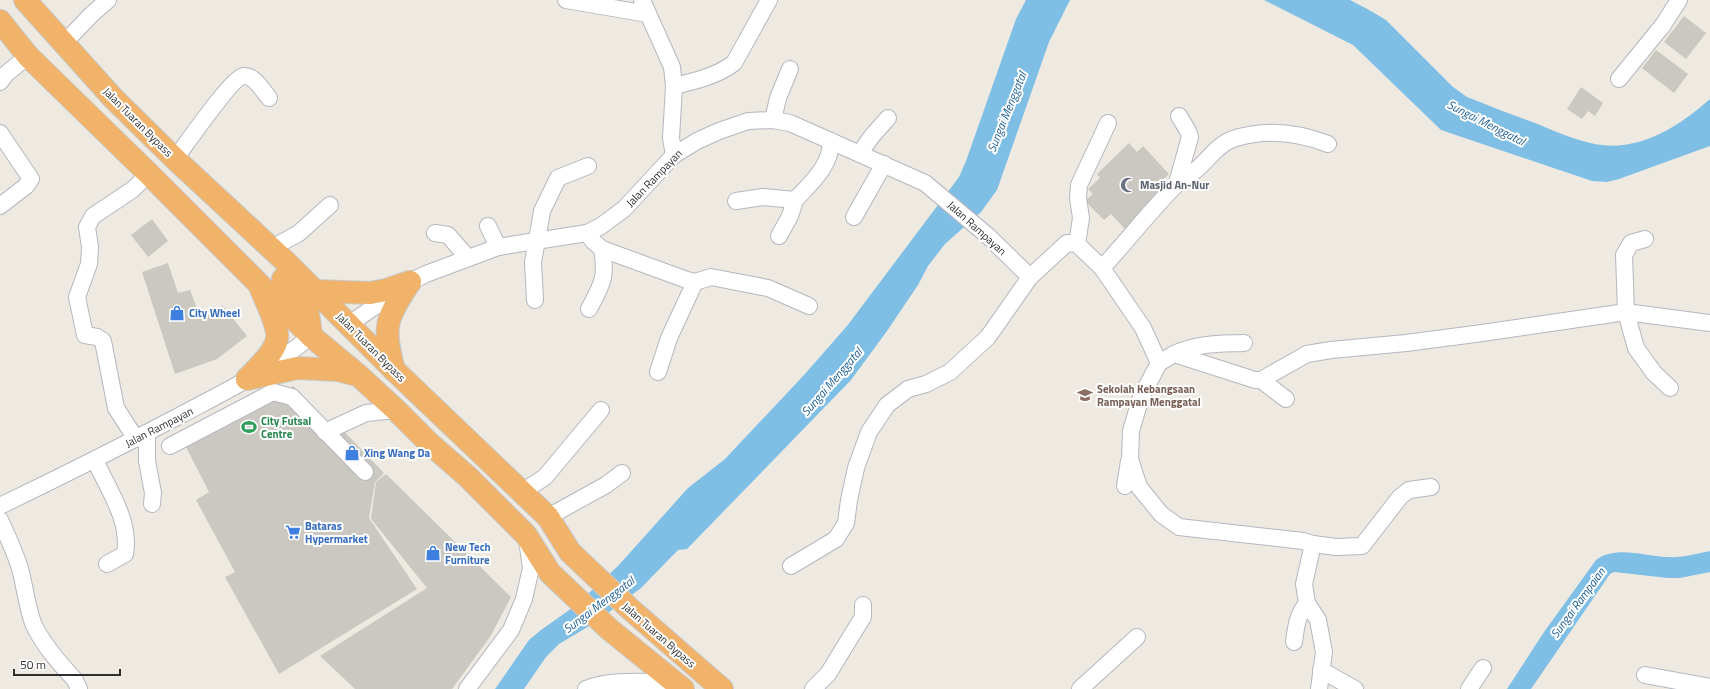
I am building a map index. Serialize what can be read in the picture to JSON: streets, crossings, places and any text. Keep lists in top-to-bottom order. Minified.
{"streets":{"highway":["Jalan Tuaran Bypass"],"street":["Jalan Rampayan"]},"crossings":[["Jalan Tuaran Bypass","Jalan Rampayan"]],"water":["Sungai Menggatal","Sungai Rampaian"],"places":{"mosque":["Masjid An-Nur"],"shop":["City Wheel","Xing Wang Da","New Tech Furniture"],"school or university":["Sekolah Kebangsaan Rampayan Menggatal"],"sports":["City Futsal Centre"],"supermarket":["Bataras Hypermarket"]},"scale_bar":"50 m"}
